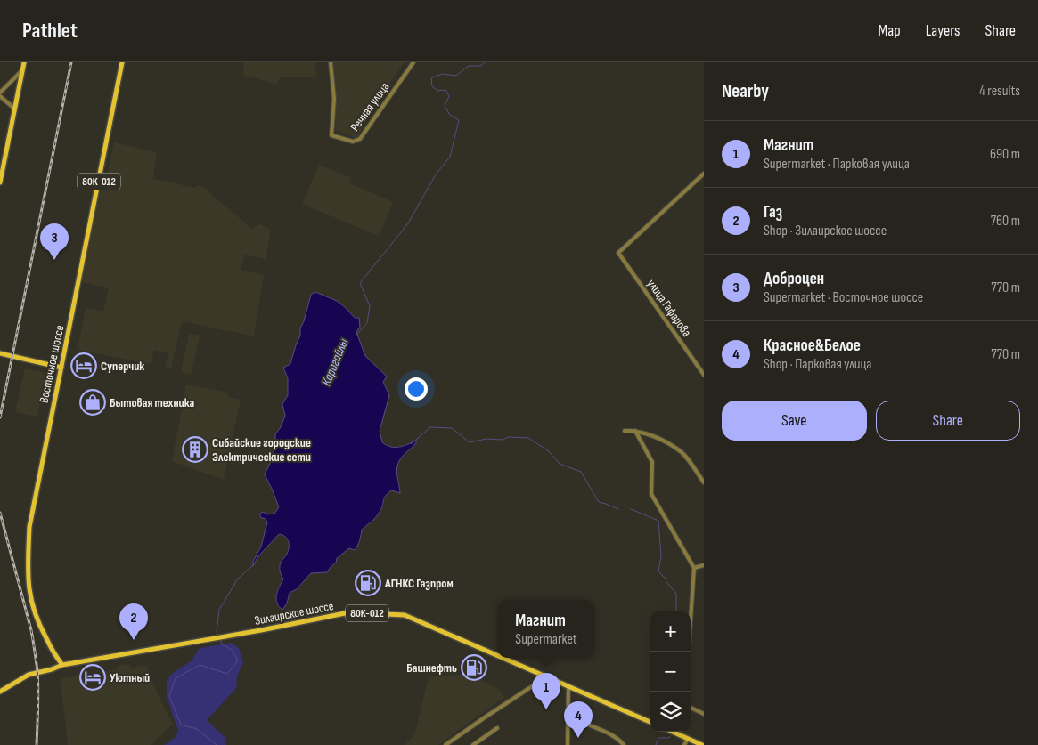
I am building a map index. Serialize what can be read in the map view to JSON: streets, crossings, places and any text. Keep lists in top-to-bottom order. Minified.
{"streets":{"main road":["80К-012","Восточное шоссе","Зилаирское шоссе"],"street":["Речная улица","улица Гафарова"]},"crossings":[["Восточное шоссе","Зилаирское шоссе"]],"water":["Карагайлы"],"places":{"hotel":["Суперчик","Уютный"],"shop":["Бытовая техника"],"building":["Сибайские городские Электрические сети"],"fuel station":["АГНКС Газпром","Башнефть"]},"page":{"header":"Pathlet","nav":["Map","Layers","Share"],"heading":["Nearby","4 results"],"list":[{"mark":"1","name":"Магнит","note":"Supermarket · Парковая улица","value":"690 m"},{"mark":"2","name":"Газ","note":"Shop · Зилаирское шоссе","value":"760 m"},{"mark":"3","name":"Доброцен","note":"Supermarket · Восточное шоссе","value":"770 m"},{"mark":"4","name":"Красное&Белое","note":"Shop · Парковая улица","value":"770 m"}],"pins":["3","2","1","4"],"buttons":["Save","Share"],"popup":["Магнит","Supermarket"],"map_buttons":["+","−"]}}
